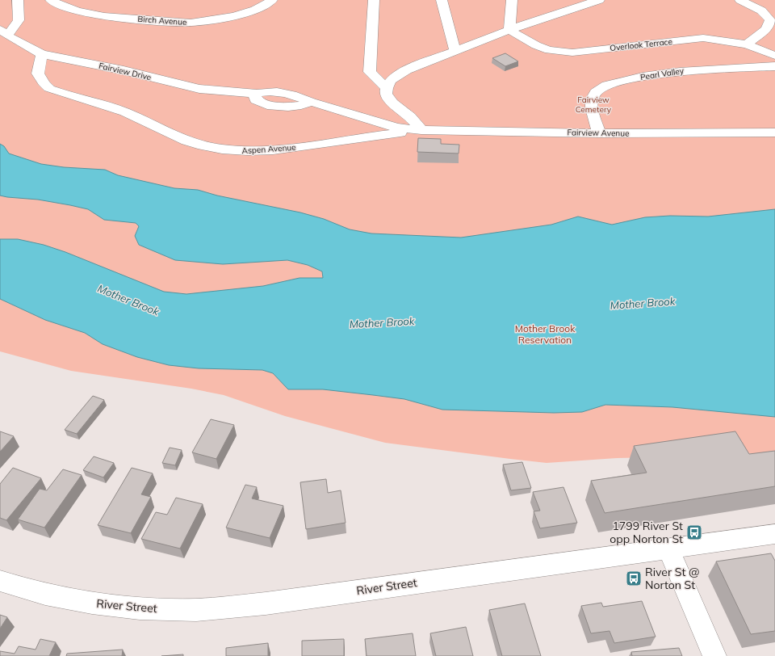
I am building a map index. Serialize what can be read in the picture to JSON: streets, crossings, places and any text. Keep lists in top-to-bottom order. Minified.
{"streets":{"street":["Birch Avenue","Overlook Terrace","Fairview Drive","Pearl Valley","Fairview Avenue","Aspen Avenue","River Street"]},"crossings":[["Fairview Drive","Fairview Avenue"],["Fairview Drive","Aspen Avenue"],["Pearl Valley","Fairview Avenue"],["Fairview Avenue","Aspen Avenue"]],"water":["Mother Brook"],"parks":["Fairview Cemetery","Mother Brook Reservation"],"places":{"bus stop":["1799 River St opp Norton St","River St @ Norton St"]}}
